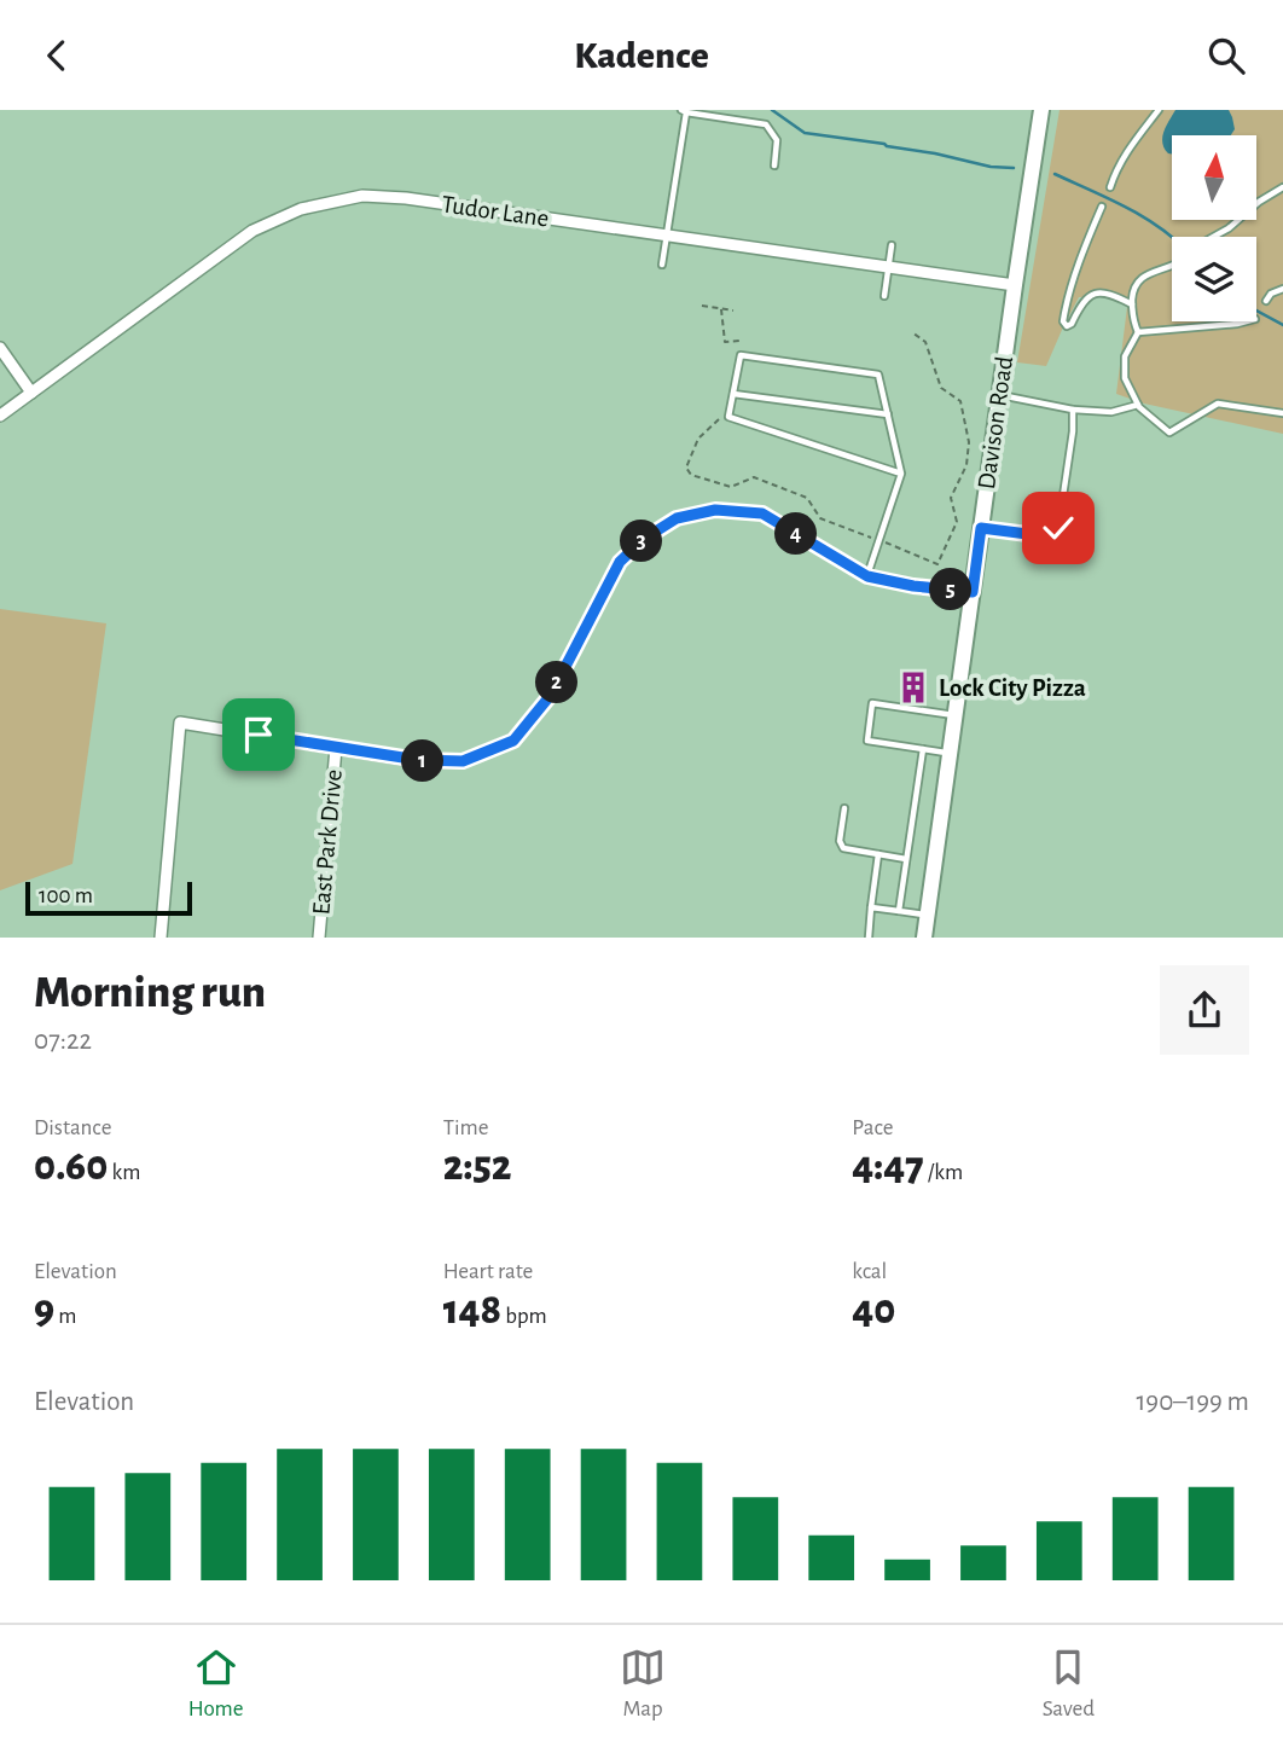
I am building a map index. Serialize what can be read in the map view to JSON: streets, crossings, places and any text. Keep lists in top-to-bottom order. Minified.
{"streets":{"street":["Tudor Lane","Davison Road","East Park Drive"]},"crossings":[["Tudor Lane","Davison Road"]],"places":{"building":["Lock City Pizza"]},"scale_bar":"100 m","north":"top","page":{"header":"Kadence","pins":["4","3","5","2","1"],"scale":"100 m","heading":["Morning run","07:22"],"stats":[["Distance","0.60 km"],["Time","2:52"],["Pace","4:47 /km"],["Elevation","9 m"],["Heart rate","148 bpm"],["kcal","40"]],"chart":["Elevation","190–199 m"],"tabs":["Home","Map","Saved"]}}
